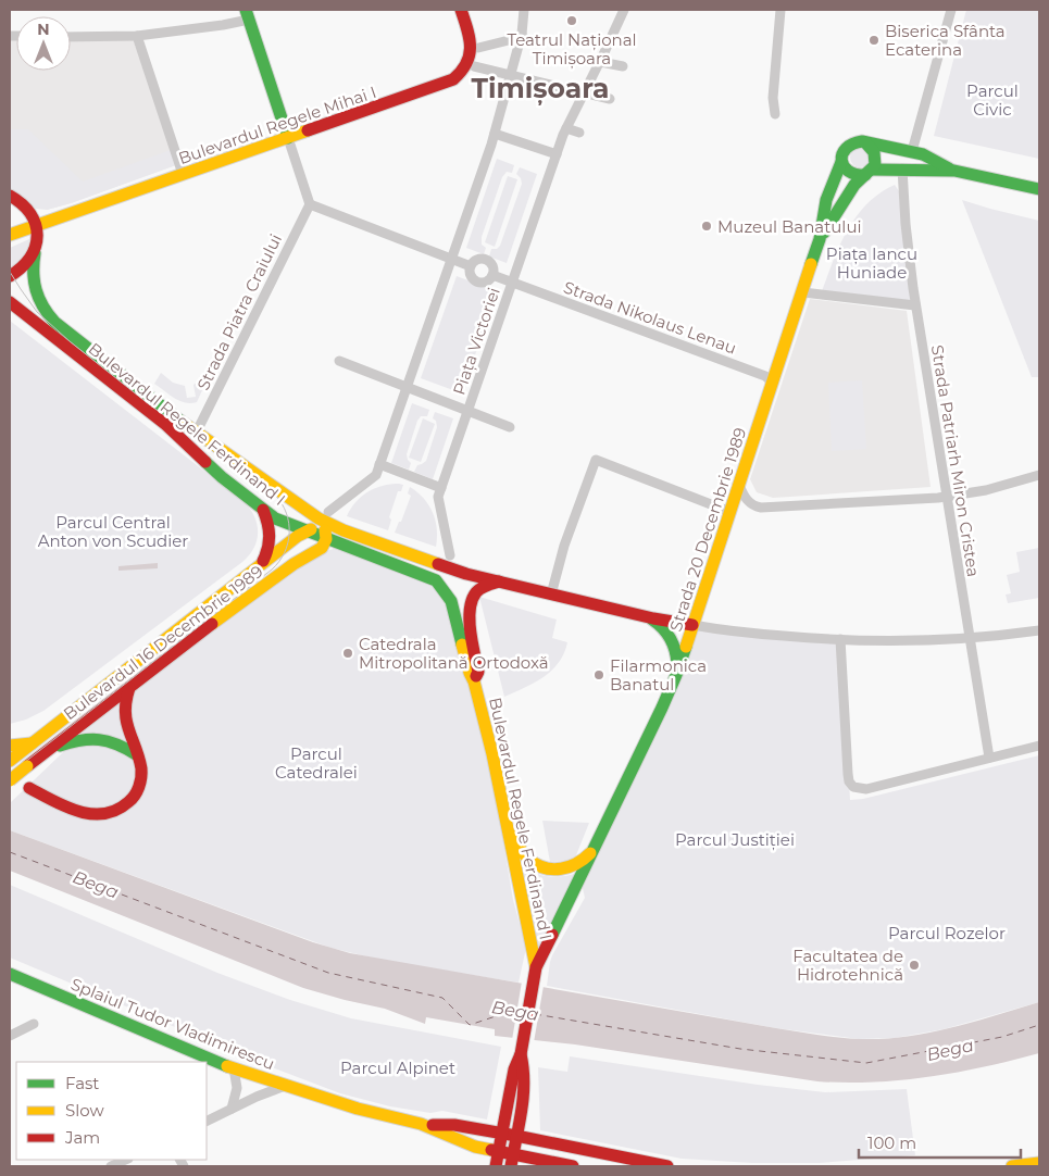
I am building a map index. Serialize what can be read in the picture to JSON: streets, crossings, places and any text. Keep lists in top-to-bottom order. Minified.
{"streets":{"main road":["Bulevardul Regele Mihai I","Bulevardul Regele Ferdinand I","Strada 20 Decembrie 1989","Bulevardul 16 Decembrie 1989","Splaiul Tudor Vladimirescu"],"street":["Strada Piatra Craiului","Strada Nikolaus Lenau","Piața Victoriei","Strada Patriarh Miron Cristea"]},"crossings":[["Bulevardul Regele Mihai I","Bulevardul Regele Ferdinand I"],["Strada Piatra Craiului","Piața Victoriei"],["Strada Piatra Craiului","Bulevardul Regele Ferdinand I"],["Strada Nikolaus Lenau","Piața Victoriei"],["Strada Nikolaus Lenau","Strada 20 Decembrie 1989"],["Bulevardul Regele Ferdinand I","Strada 20 Decembrie 1989"],["Bulevardul Regele Ferdinand I","Bulevardul 16 Decembrie 1989"]],"districts":["Timișoara"],"water":["Bega"],"parks":["Parcul Civic","Piața Iancu Huniade","Parcul Central Anton von Scudier","Parcul Catedralei","Parcul Justiției","Parcul Rozelor","Parcul Alpinet"],"places":["Teatrul Național Timișoara","Biserica Sfânta Ecaterina","Muzeul Banatului","Catedrala Mitropolitană Ortodoxă","Filarmonica Banatul","Facultatea de Hidrotehnică"],"legend":["Fast","Slow","Jam"],"scale_bar":"100 m","north":"top"}
